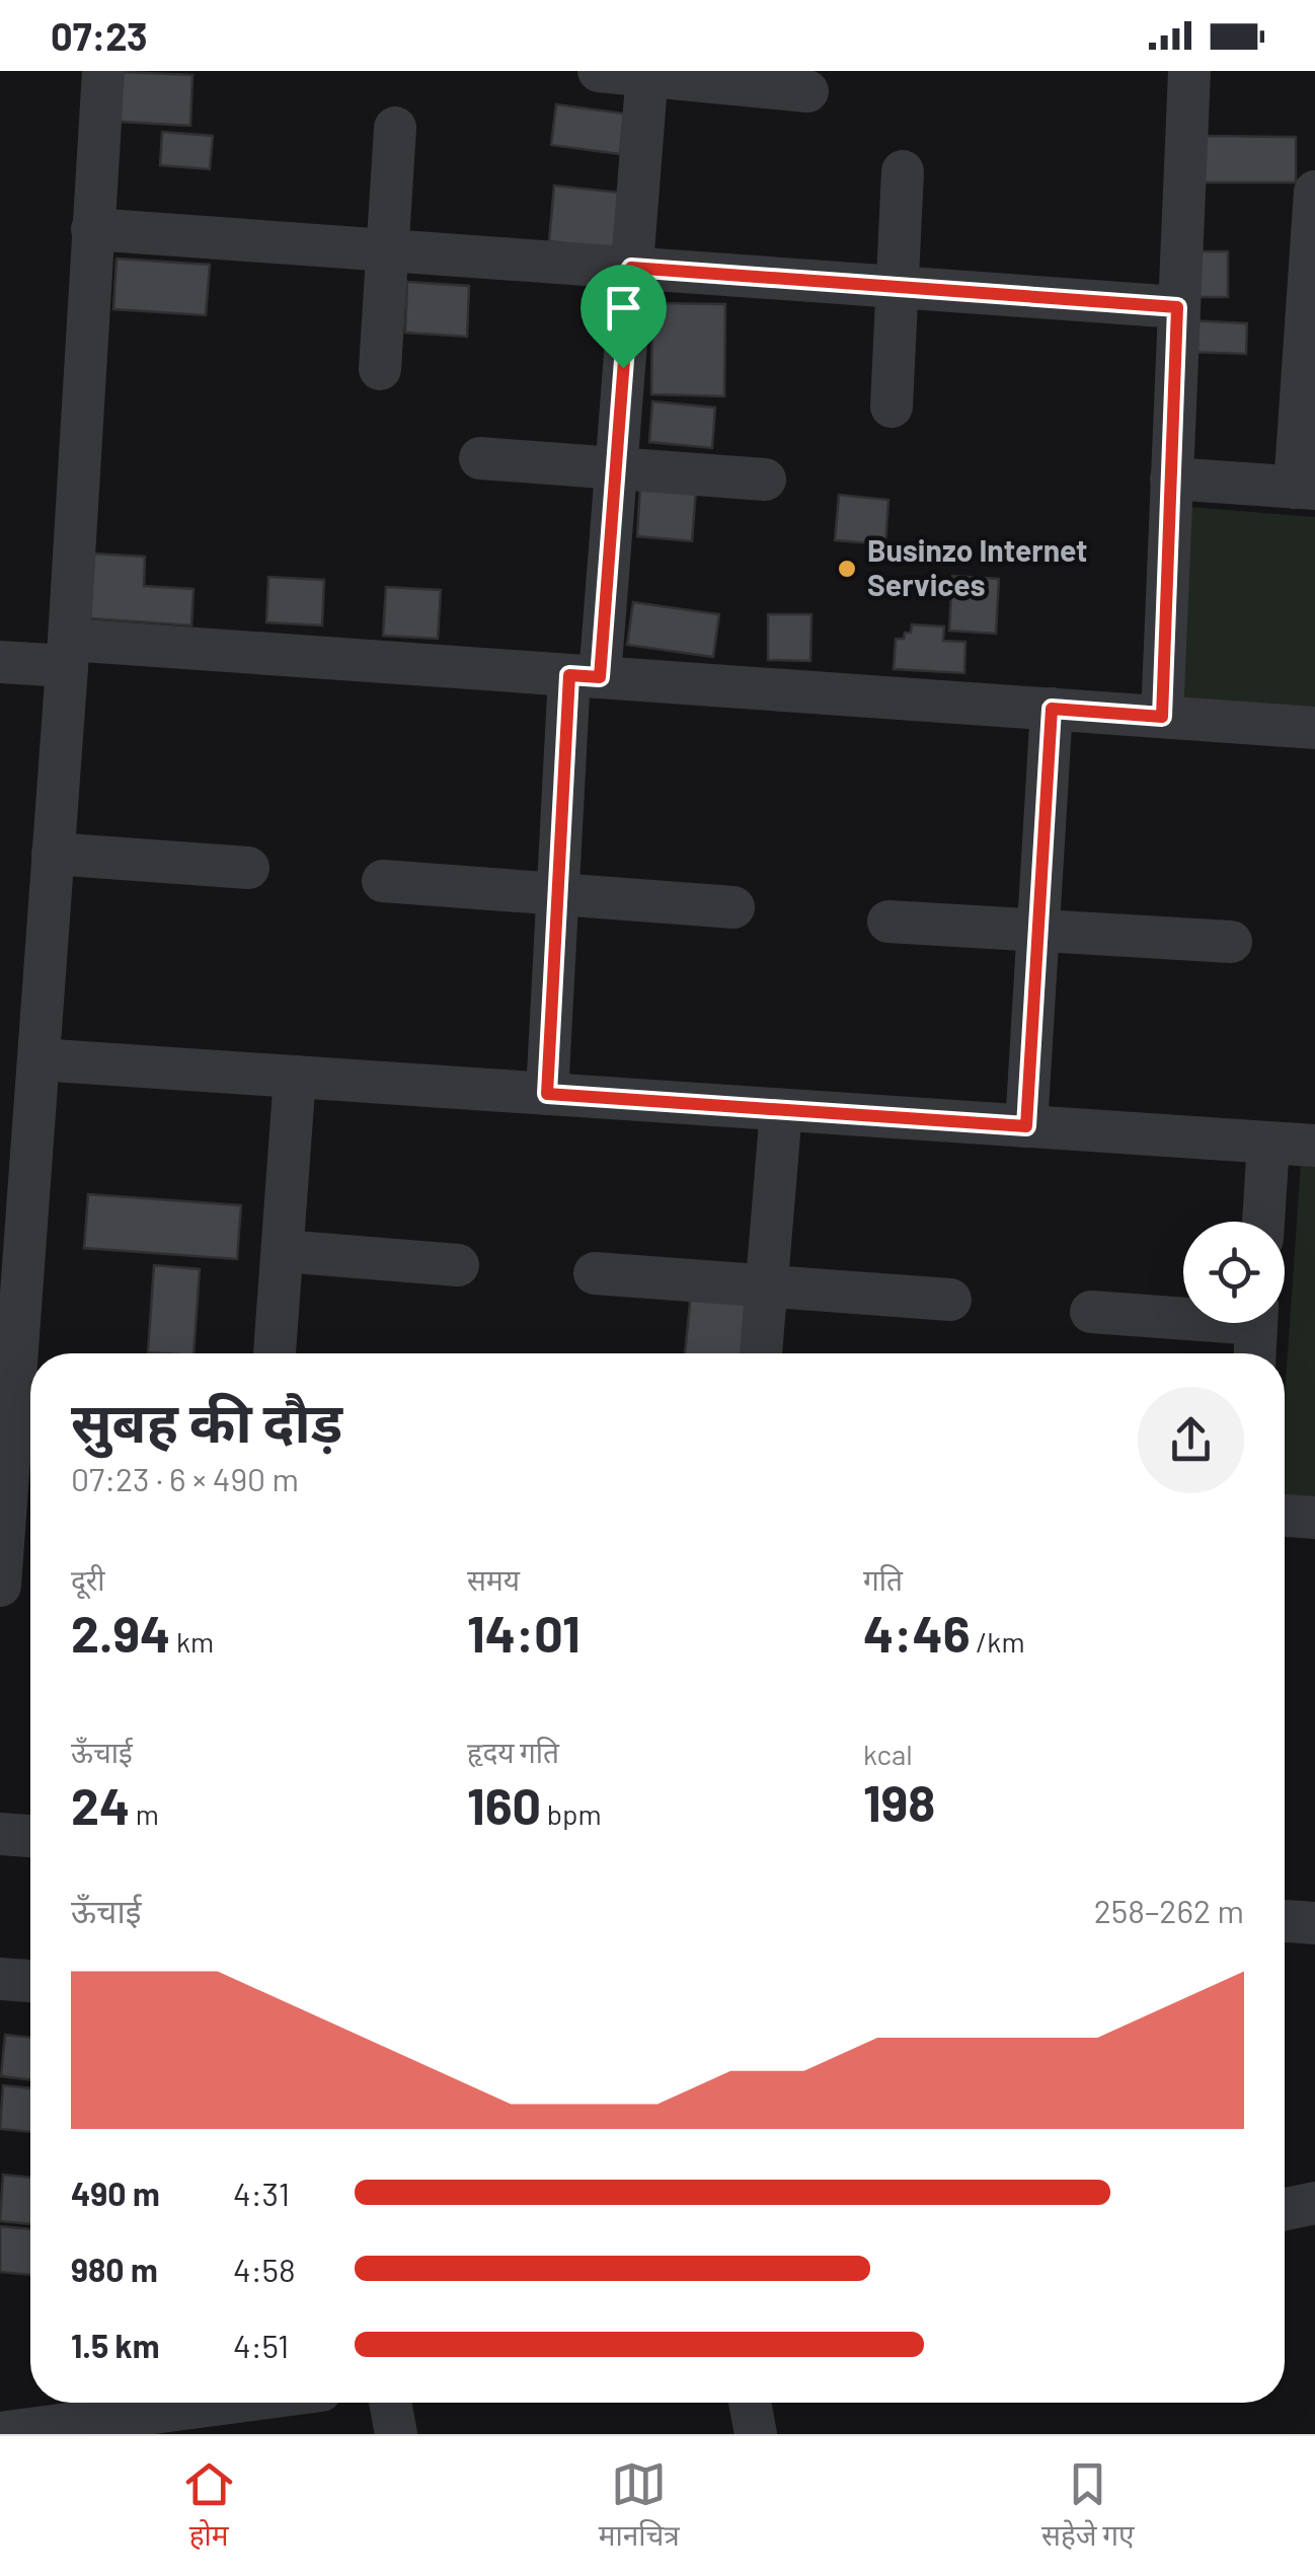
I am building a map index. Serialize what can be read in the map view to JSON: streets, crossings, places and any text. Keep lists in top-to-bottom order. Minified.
{"places":["Businzo Internet Services"],"page":{"status":"07:23","heading":["सुबह की दौड़","07:23 · 6 × 490 m"],"stats":[["दूरी","2.94 km"],["समय","14:01"],["गति","4:46 /km"],["ऊँचाई","24 m"],["हृदय गति","160 bpm"],["kcal","198"]],"chart":["ऊँचाई","258–262 m"],"list":[{"name":"490 m","note":"4:31"},{"name":"980 m","note":"4:58"},{"name":"1.5 km","note":"4:51"}],"tabs":["होम","मानचित्र","सहेजे गए"]}}
